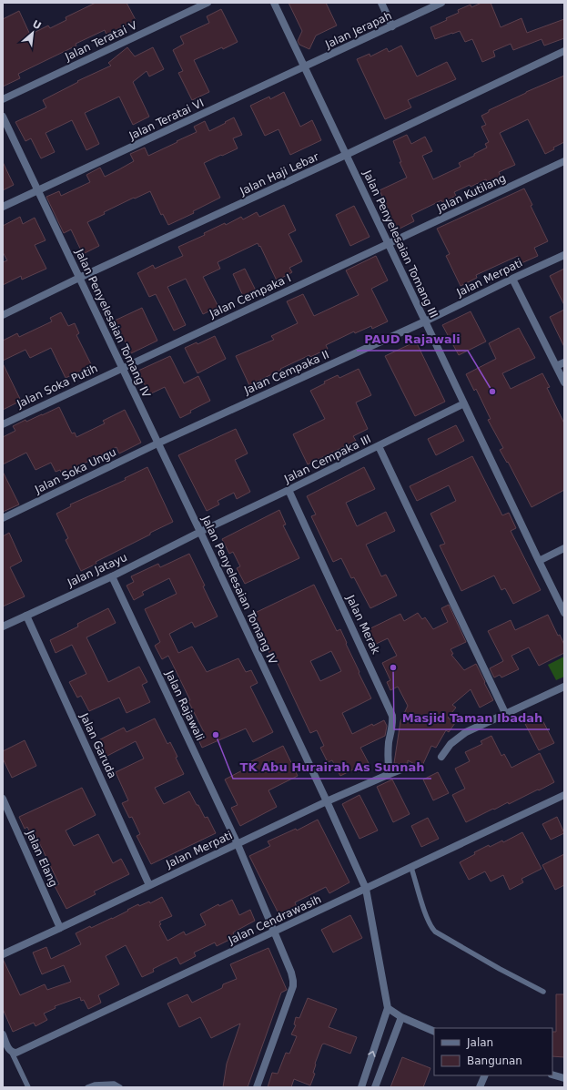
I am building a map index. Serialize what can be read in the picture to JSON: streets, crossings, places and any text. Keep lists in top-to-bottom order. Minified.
{"streets":{"street":["Jalan Jerapah","Jalan Teratai V","Jalan Teratai VI","Jalan Haji Lebar","Jalan Kutilang","Jalan Penyelesaian Tomang III","Jalan Merpati","Jalan Cempaka I","Jalan Penyelesaian Tomang IV","Jalan Cempaka II","Jalan Soka Putih","Jalan Cempaka III","Jalan Soka Ungu","Jalan Jatayu","Jalan Merak","Jalan Rajawali","Jalan Garuda","Jalan Elang","Jalan Cendrawasih"]},"crossings":[["Jalan Jerapah","Jalan Teratai VI"],["Jalan Jerapah","Jalan Penyelesaian Tomang III"],["Jalan Teratai VI","Jalan Penyelesaian Tomang III"],["Jalan Teratai VI","Jalan Penyelesaian Tomang IV"],["Jalan Haji Lebar","Jalan Penyelesaian Tomang III"],["Jalan Haji Lebar","Jalan Penyelesaian Tomang IV"],["Jalan Kutilang","Jalan Penyelesaian Tomang III"],["Jalan Kutilang","Jalan Cempaka I"],["Jalan Penyelesaian Tomang III","Jalan Merpati"],["Jalan Penyelesaian Tomang III","Jalan Cempaka I"],["Jalan Penyelesaian Tomang III","Jalan Cempaka II"],["Jalan Penyelesaian Tomang III","Jalan Cempaka III"],["Jalan Merpati","Jalan Penyelesaian Tomang IV"],["Jalan Merpati","Jalan Cempaka II"],["Jalan Merpati","Jalan Merak"],["Jalan Merpati","Jalan Rajawali"],["Jalan Merpati","Jalan Garuda"],["Jalan Merpati","Jalan Elang"],["Jalan Cempaka I","Jalan Penyelesaian Tomang IV"],["Jalan Cempaka I","Jalan Soka Putih"],["Jalan Penyelesaian Tomang IV","Jalan Cempaka II"],["Jalan Penyelesaian Tomang IV","Jalan Soka Putih"],["Jalan Penyelesaian Tomang IV","Jalan Cempaka III"],["Jalan Penyelesaian Tomang IV","Jalan Soka Ungu"],["Jalan Penyelesaian Tomang IV","Jalan Jatayu"],["Jalan Penyelesaian Tomang IV","Jalan Cendrawasih"],["Jalan Cempaka II","Jalan Soka Ungu"],["Jalan Cempaka III","Jalan Jatayu"],["Jalan Cempaka III","Jalan Merak"],["Jalan Jatayu","Jalan Rajawali"],["Jalan Jatayu","Jalan Garuda"],["Jalan Rajawali","Jalan Cendrawasih"]],"places":["PAUD Rajawali","Masjid Taman Ibadah","TK Abu Hurairah As Sunnah"],"legend":["Jalan","Bangunan"],"north":"top right"}
